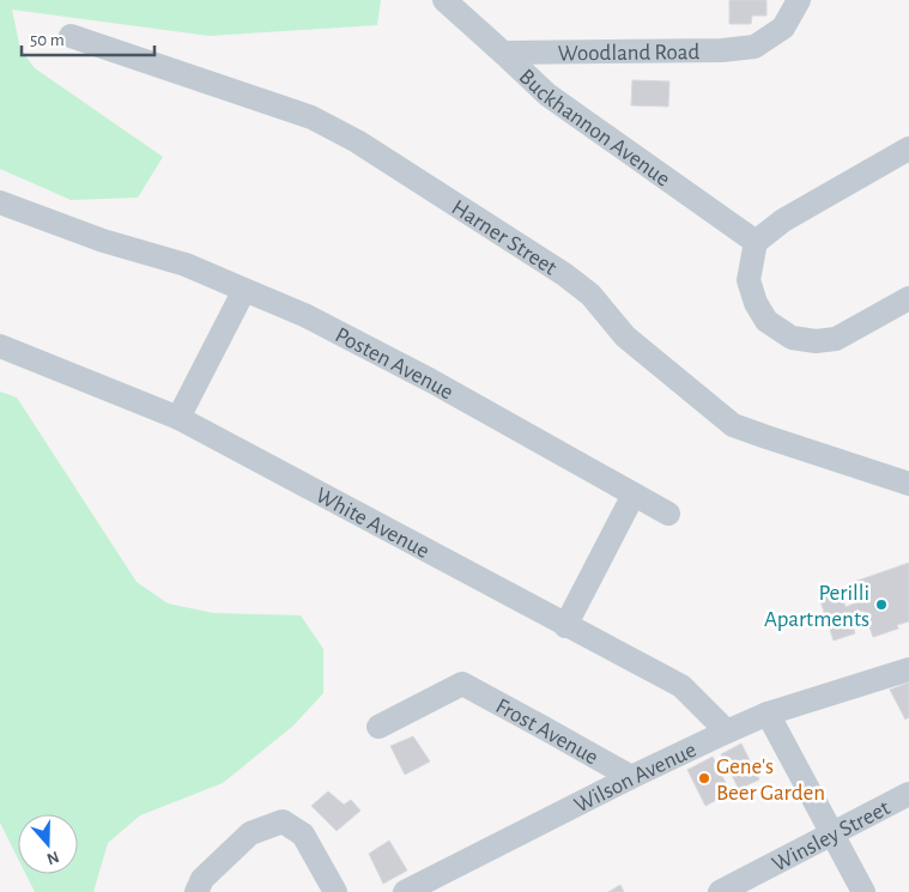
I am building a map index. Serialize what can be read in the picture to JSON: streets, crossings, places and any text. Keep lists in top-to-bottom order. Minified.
{"streets":{"street":["Woodland Road","Buckhannon Avenue","Harner Street","Posten Avenue","White Avenue","Frost Avenue","Wilson Avenue","Winsley Street"]},"crossings":[["Woodland Road","Buckhannon Avenue"],["White Avenue","Wilson Avenue"],["Frost Avenue","Wilson Avenue"]],"places":["Perilli Apartments","Gene's Beer Garden"],"scale_bar":"50 m","north":"bottom"}
